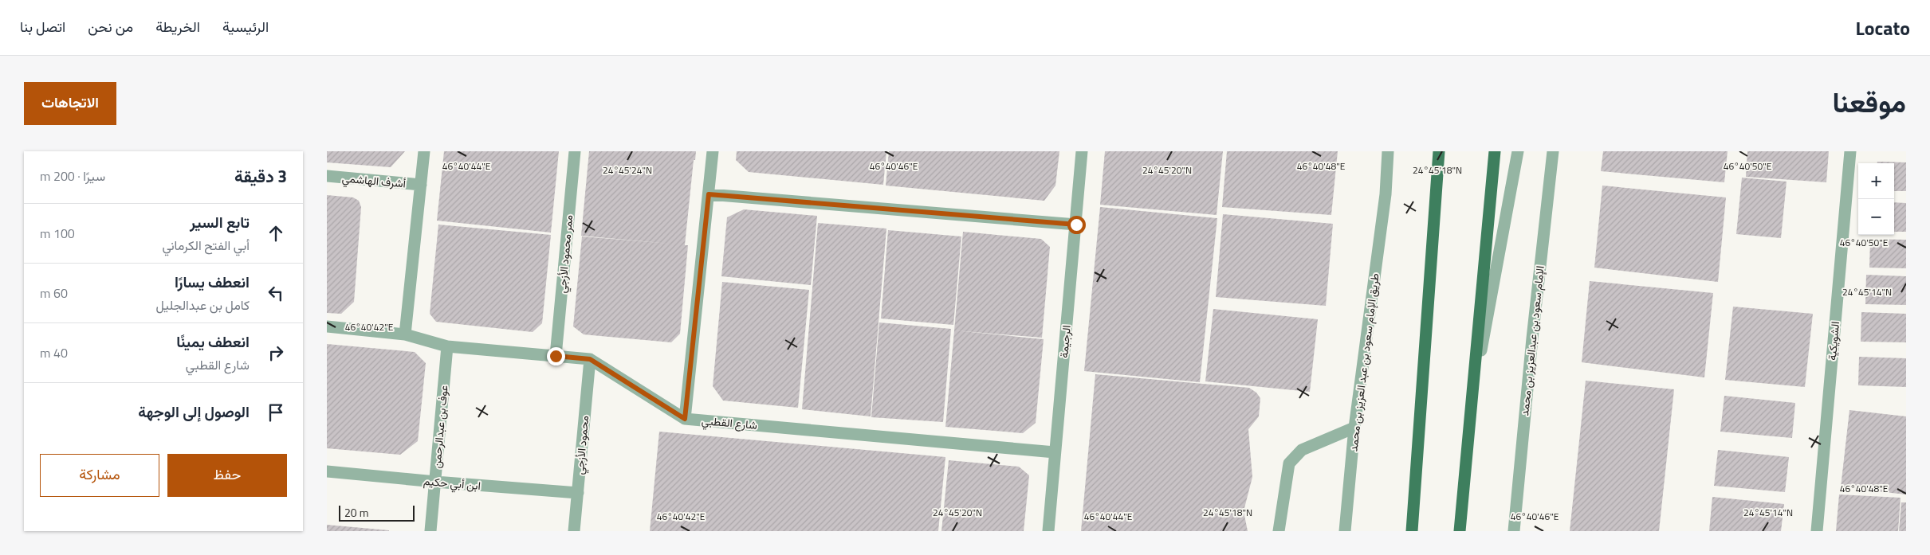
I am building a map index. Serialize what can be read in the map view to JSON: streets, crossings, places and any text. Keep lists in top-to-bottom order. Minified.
{"streets":{"street":["أشرف الهاشمي","ممر محمود الأزجي","الإمام سعود بن عبدالعزيز بن محمد","الشويكية","الرجيمة","طريق الإمام سعود بن عبد العزيز بن محمد","شارع القطبي","عوف بن عبدالرحمن","محمود الأزجي","ابن أبي حكيم"]},"crossings":[["ممر محمود الأزجي","شارع القطبي"],["الرجيمة","شارع القطبي"],["شارع القطبي","عوف بن عبدالرحمن"],["شارع القطبي","محمود الأزجي"],["عوف بن عبدالرحمن","ابن أبي حكيم"],["محمود الأزجي","ابن أبي حكيم"]],"scale_bar":"20 m","page":{"header":"Locato","nav":["الرئيسية","الخريطة","من نحن","اتصل بنا"],"title":"موقعنا","buttons":["الاتجاهات",["حفظ","مشاركة"]],"heading":["3 دقيقة","سيرًا · 200 m"],"map_buttons":["+","−"],"list":[["تابع السير","أبي الفتح الكرماني","100 m"],["انعطف يسارًا","كامل بن عبدالجليل","60 m"],["انعطف يمينًا","شارع القطبي","40 m"],"الوصول إلى الوجهة"],"scale":"20 m"},"coordinates":["46°40'44\"E","46°40'46\"E","46°40'48\"E","46°40'50\"E","24°45'24\"N","24°45'20\"N","24°45'18\"N","24°45'14\"N","46°40'42\"E"]}
